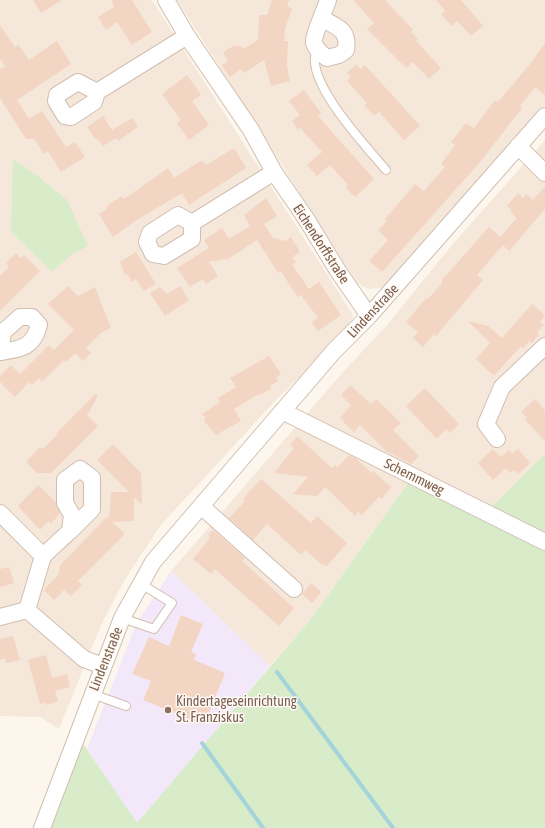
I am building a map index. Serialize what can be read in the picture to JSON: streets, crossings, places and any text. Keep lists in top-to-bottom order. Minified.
{"streets":{"street":["Eichendorffstraße","Lindenstraße","Schemmweg"]},"crossings":[["Eichendorffstraße","Lindenstraße"],["Lindenstraße","Schemmweg"]],"places":["Kindertageseinrichtung St. Franziskus"]}
